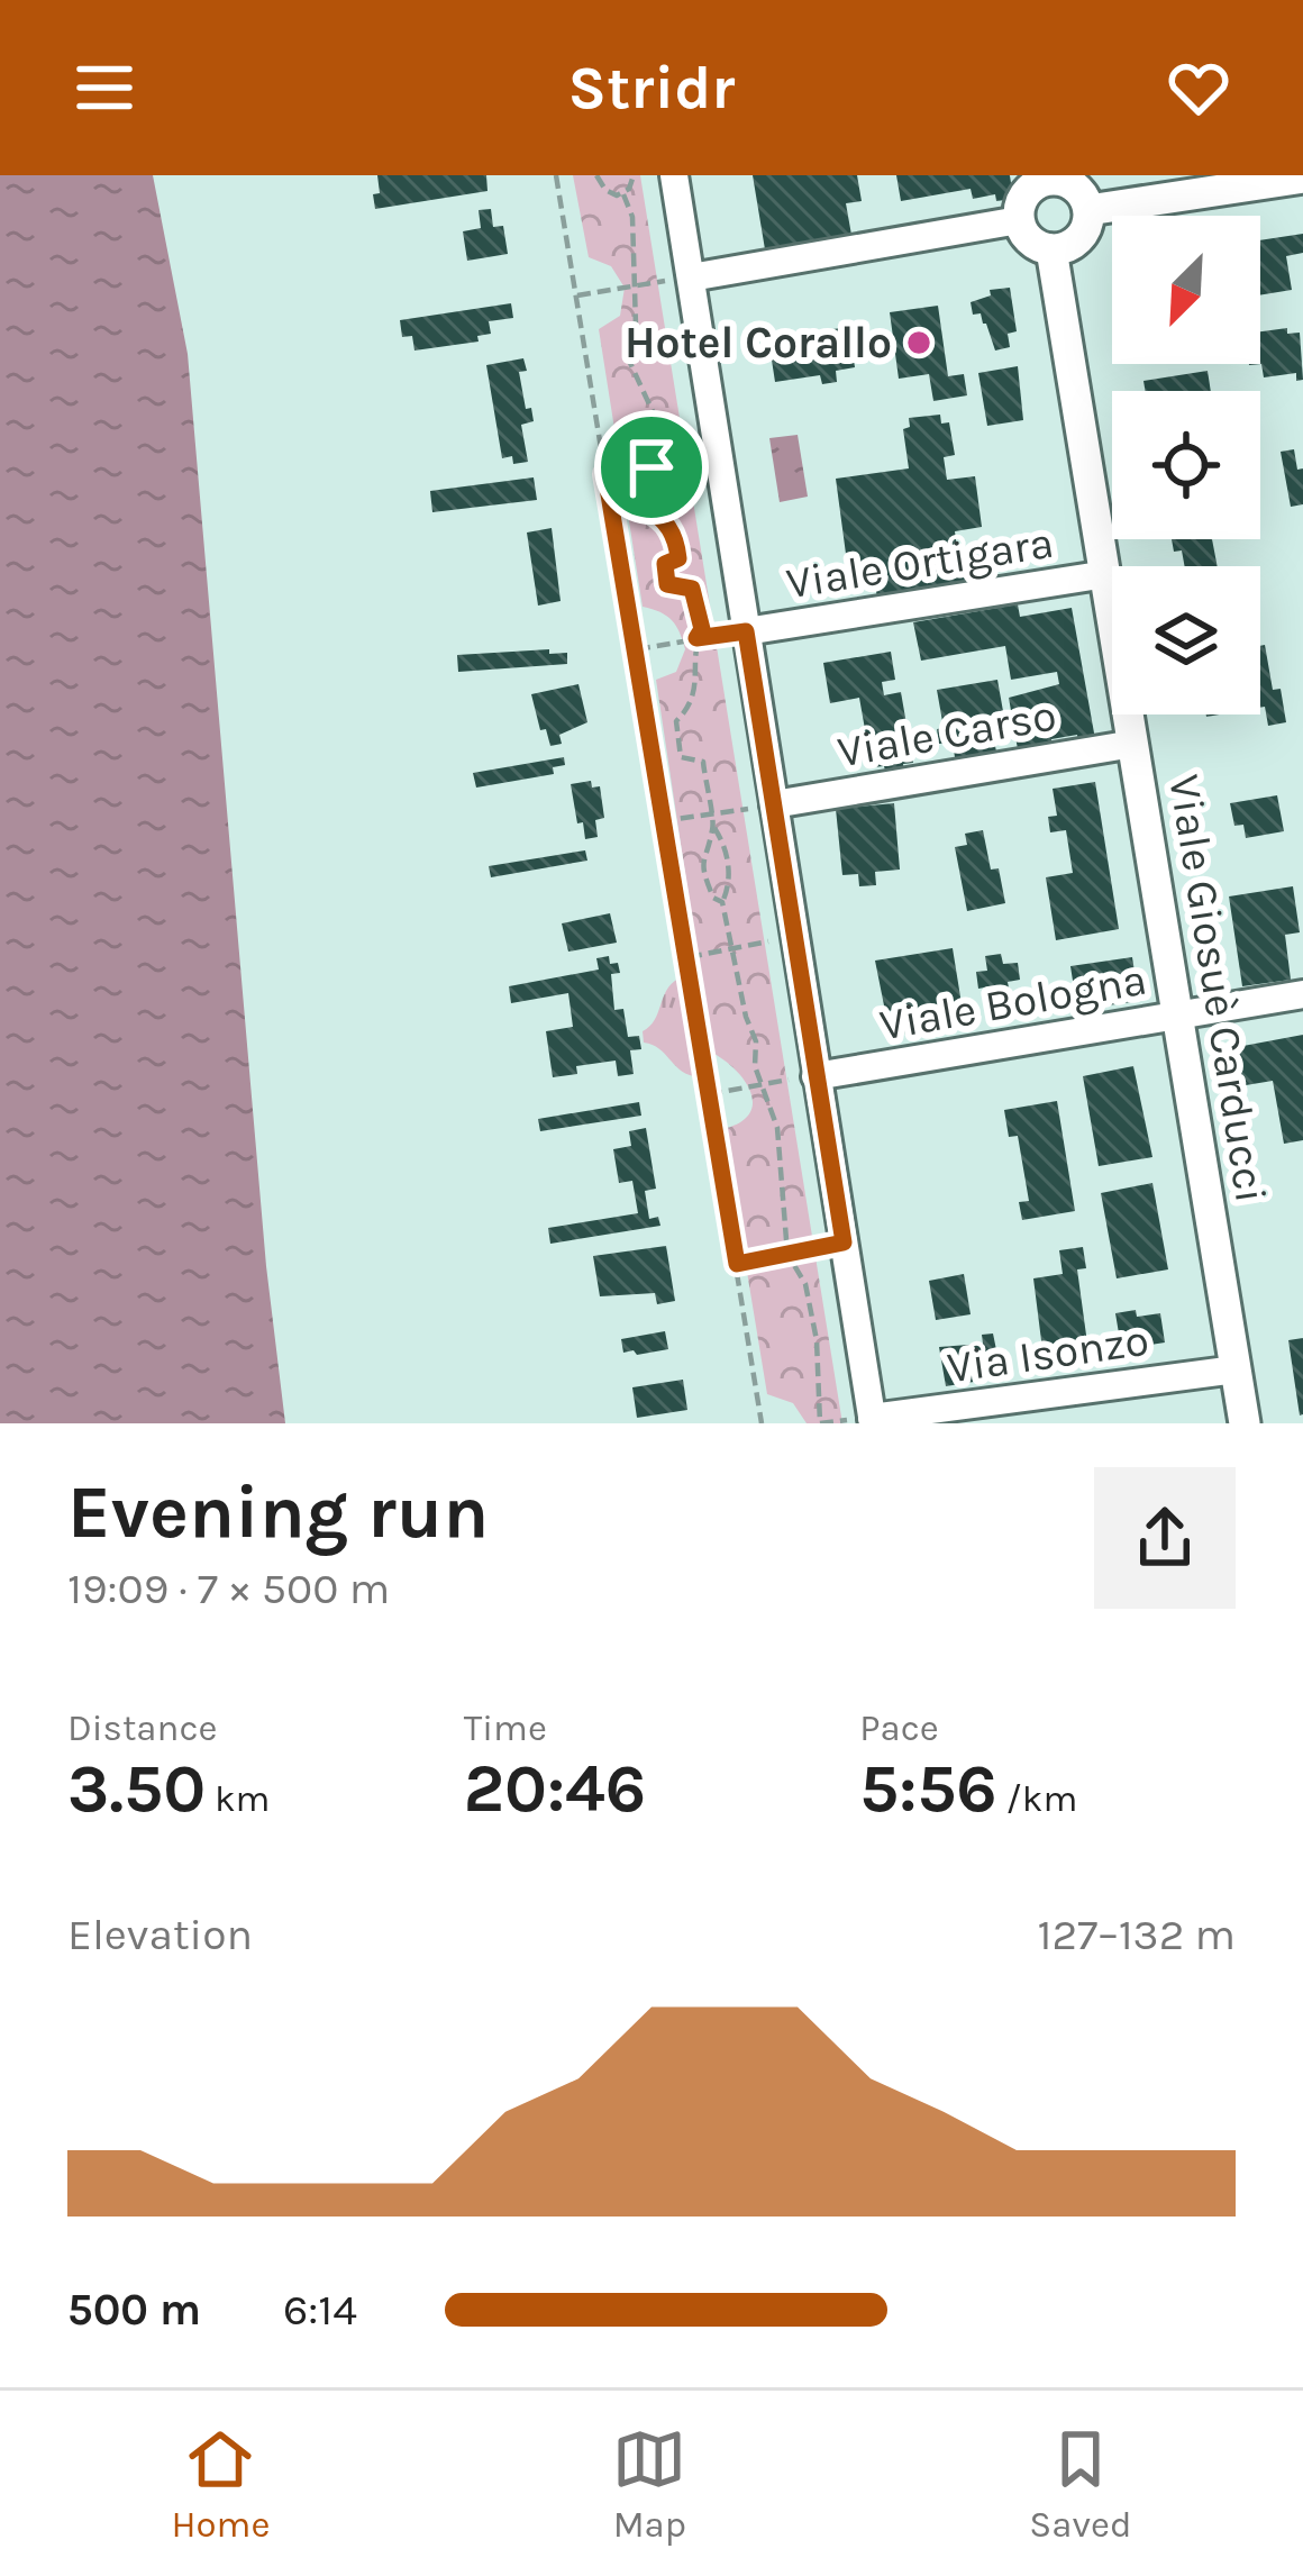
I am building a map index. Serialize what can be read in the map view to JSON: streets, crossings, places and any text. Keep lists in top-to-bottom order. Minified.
{"streets":{"street":["Viale Ortigara","Viale Carso","Viale Giosuè Carducci","Viale Bologna","Via Isonzo"]},"crossings":[["Viale Ortigara","Viale Giosuè Carducci"],["Viale Carso","Viale Giosuè Carducci"],["Viale Giosuè Carducci","Viale Bologna"],["Viale Giosuè Carducci","Via Isonzo"]],"places":["Hotel Corallo"],"north":"bottom left","page":{"header":"Stridr","heading":["Evening run","19:09 · 7 × 500 m"],"stats":[["Distance","3.50 km"],["Time","20:46"],["Pace","5:56 /km"]],"chart":["Elevation","127–132 m"],"list":[{"name":"500 m","note":"6:14"}],"tabs":["Home","Map","Saved"]}}
